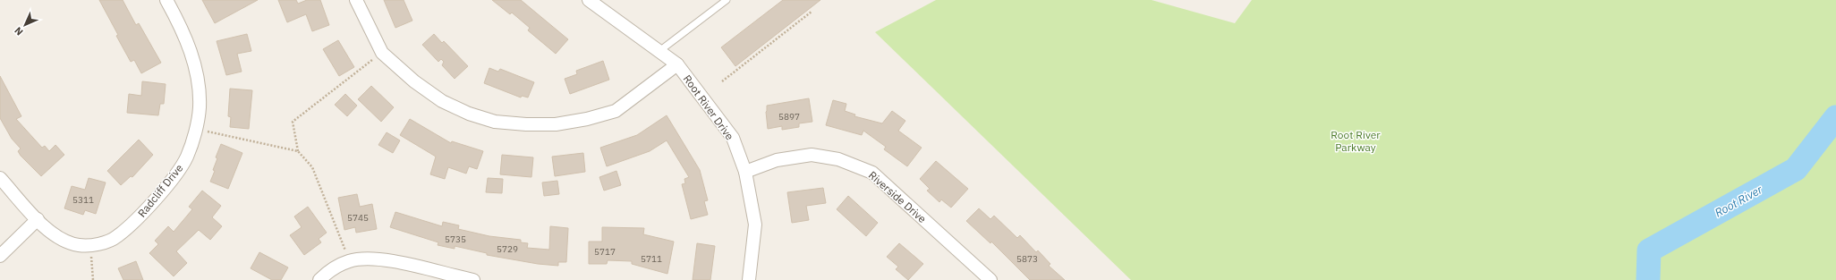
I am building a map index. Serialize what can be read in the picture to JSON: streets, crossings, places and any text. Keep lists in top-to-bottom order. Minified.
{"streets":{"street":["Root River Drive","Radcliff Drive","Riverside Drive"]},"crossings":[["Root River Drive","Riverside Drive"]],"water":["Root River"],"parks":["Root River Parkway"],"house_numbers":["5897","5311","5745","5735","5729","5717","5711","5873"],"north":"bottom left"}
